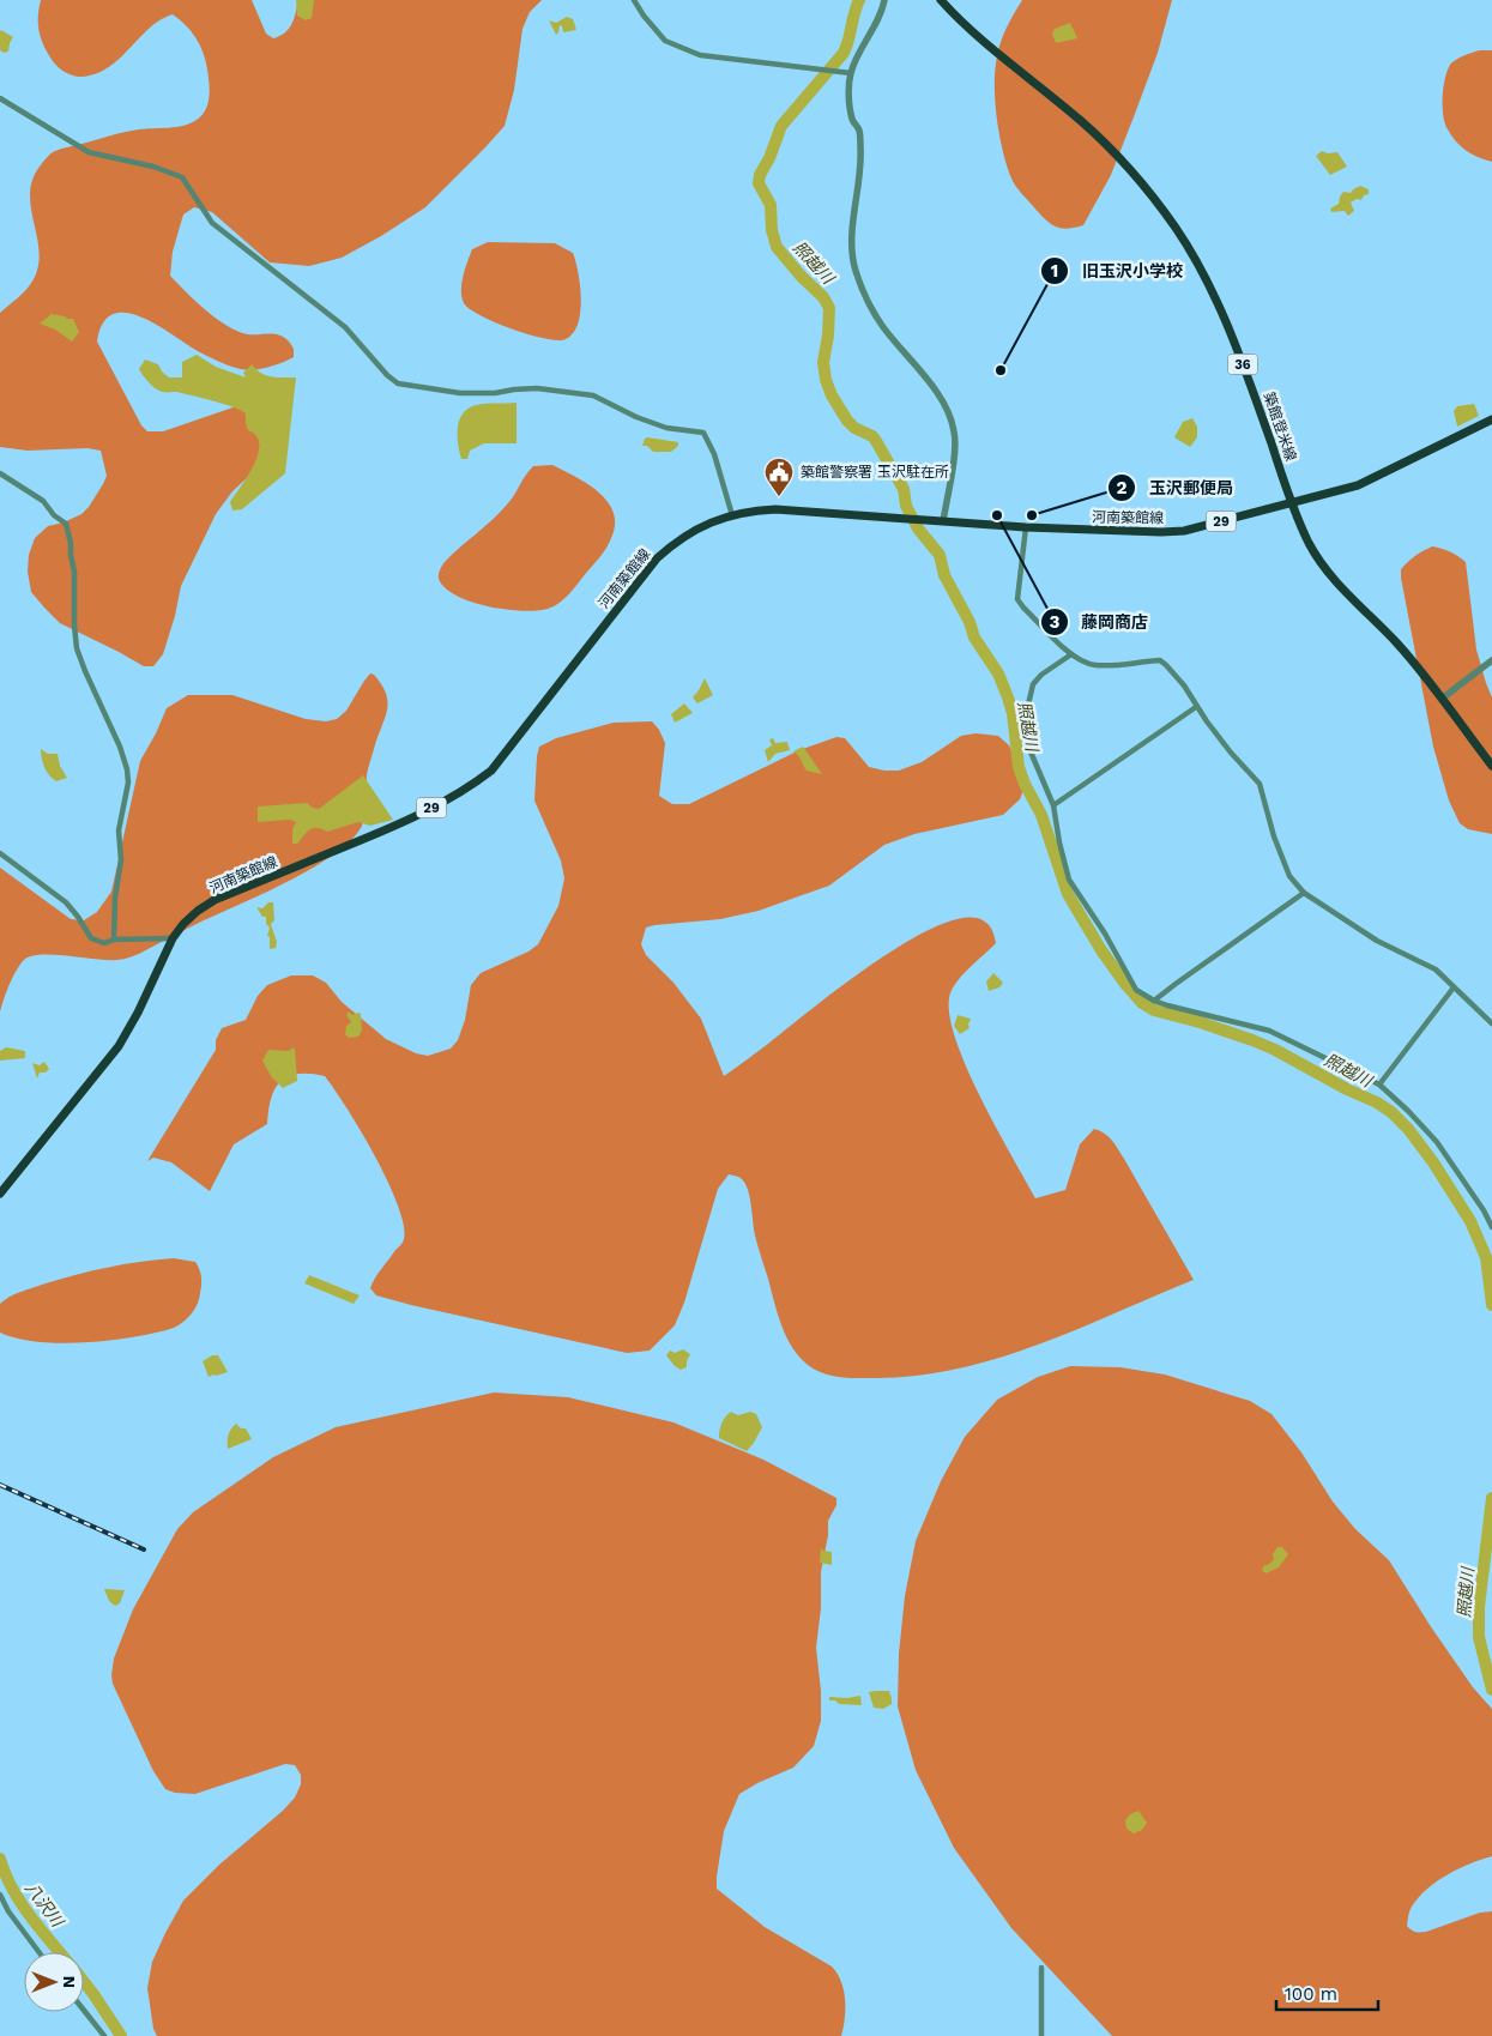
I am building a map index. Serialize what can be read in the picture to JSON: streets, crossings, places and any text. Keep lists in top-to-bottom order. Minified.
{"streets":{"main road":["36","築館登米線","河南築館線","29"]},"crossings":[["築館登米線","河南築館線"]],"water":["照越川","八沢川"],"places":{"other":["旧玉沢小学校","藤岡商店","玉沢郵便局"],"public building":["築館警察署 玉沢駐在所"]},"scale_bar":"100 m","north":"right"}
